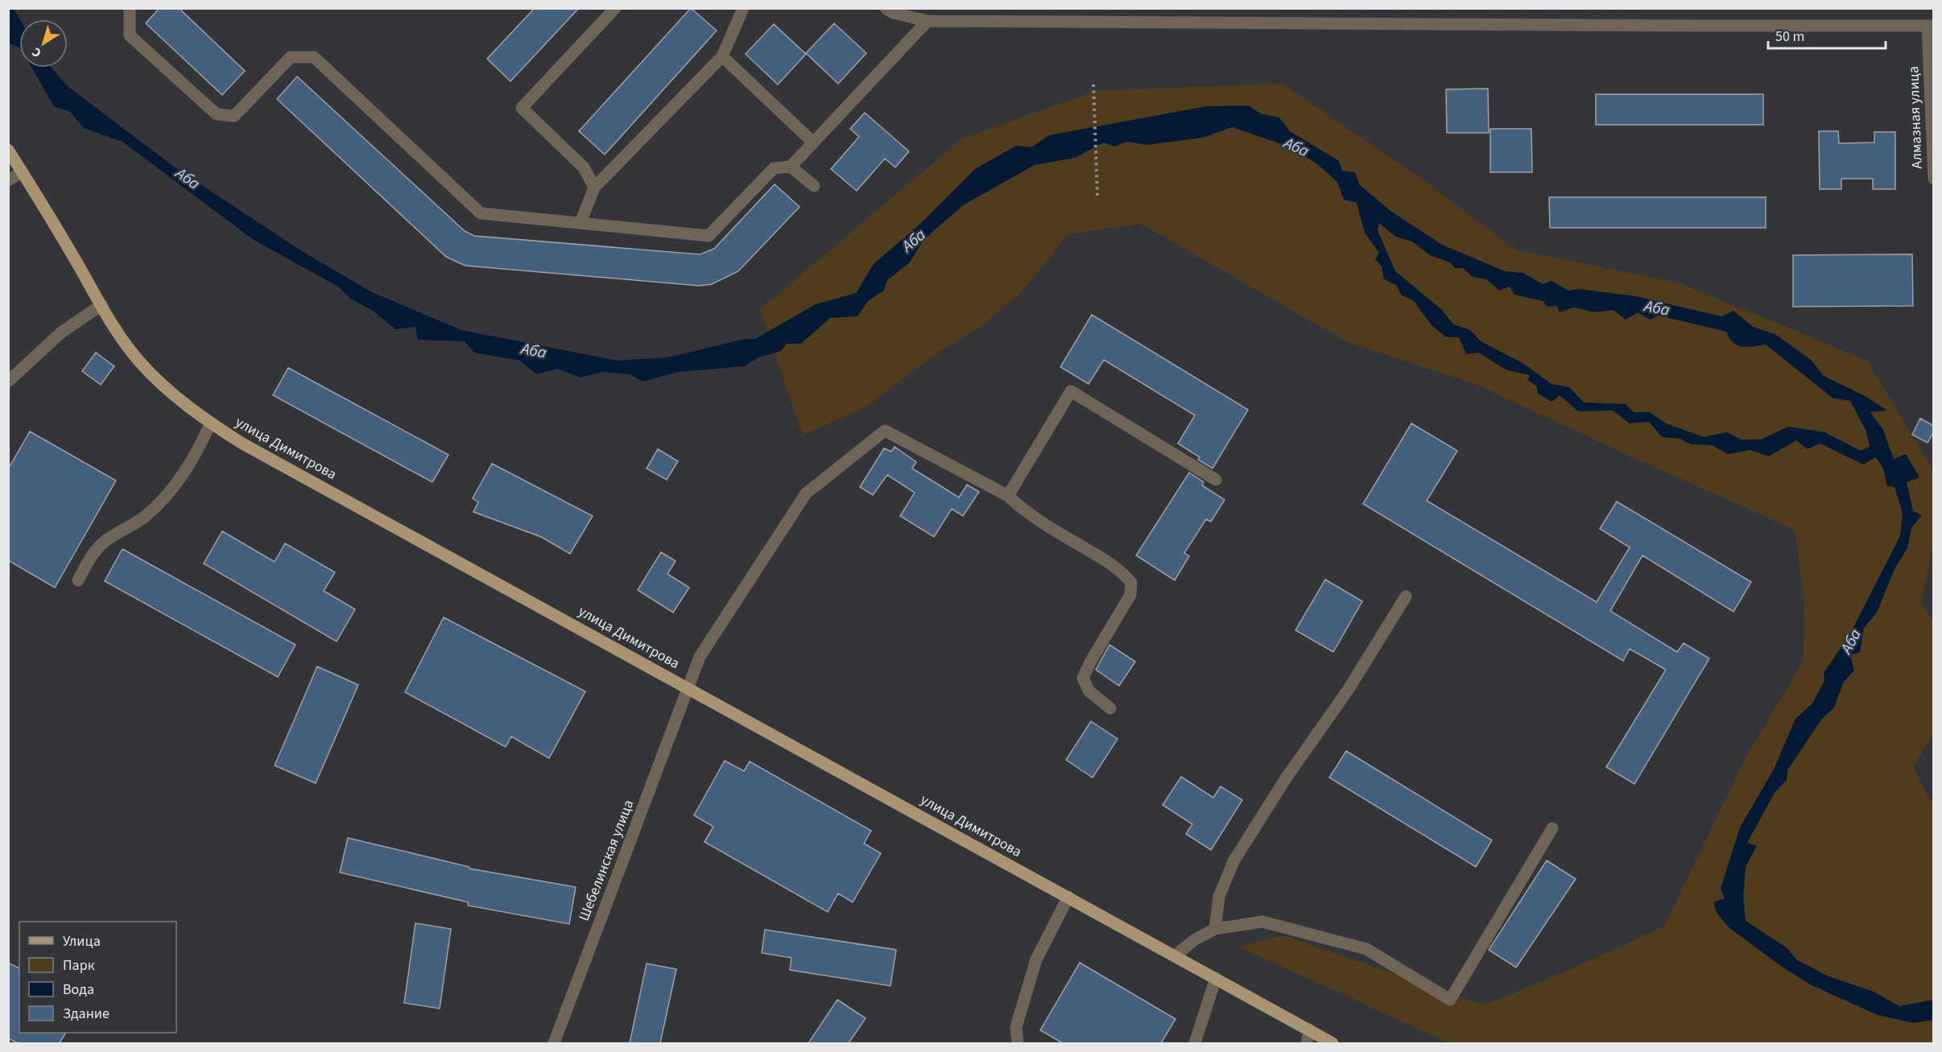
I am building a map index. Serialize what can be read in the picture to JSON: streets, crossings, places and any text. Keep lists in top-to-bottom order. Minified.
{"streets":{"main road":["улица Димитрова"],"street":["Алмазная улица","Шебелинская улица"]},"crossings":[["улица Димитрова","Шебелинская улица"]],"water":["Аба"],"legend":["Улица","Парк","Вода","Здание"],"scale_bar":"50 m","north":"bottom left"}
